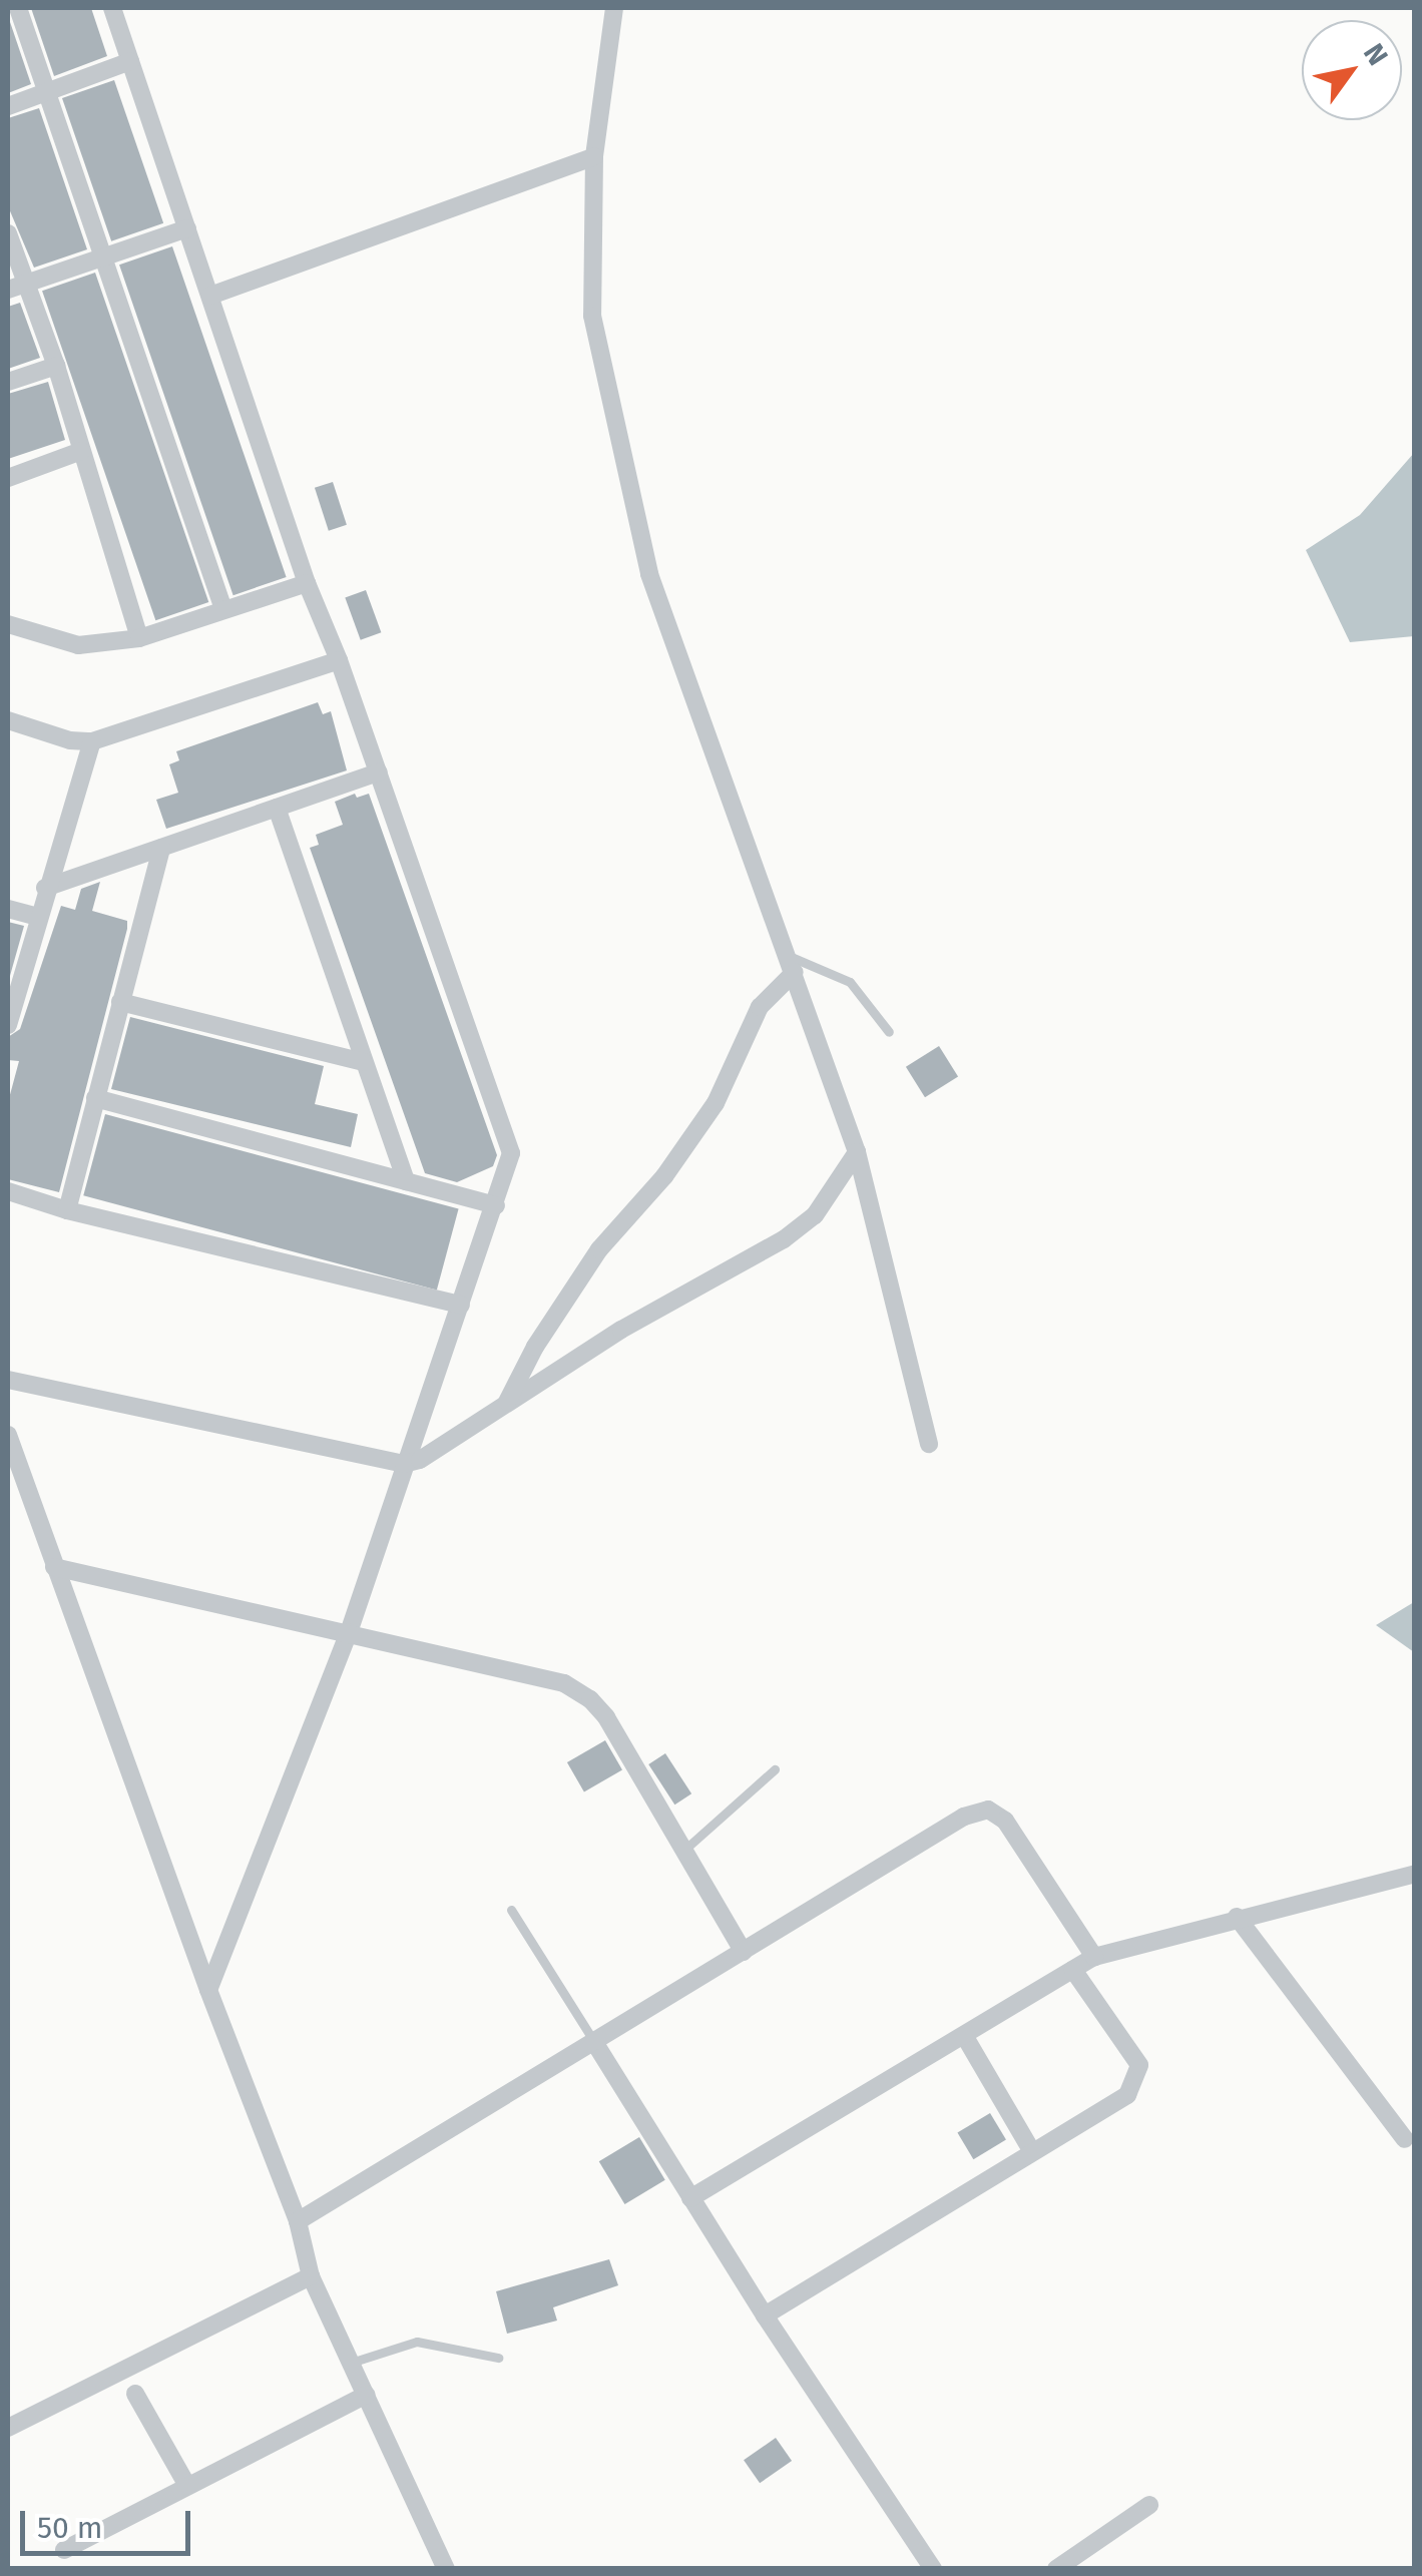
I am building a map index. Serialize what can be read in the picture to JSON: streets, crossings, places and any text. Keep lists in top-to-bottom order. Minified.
{"scale_bar":"50 m","north":"top right"}
